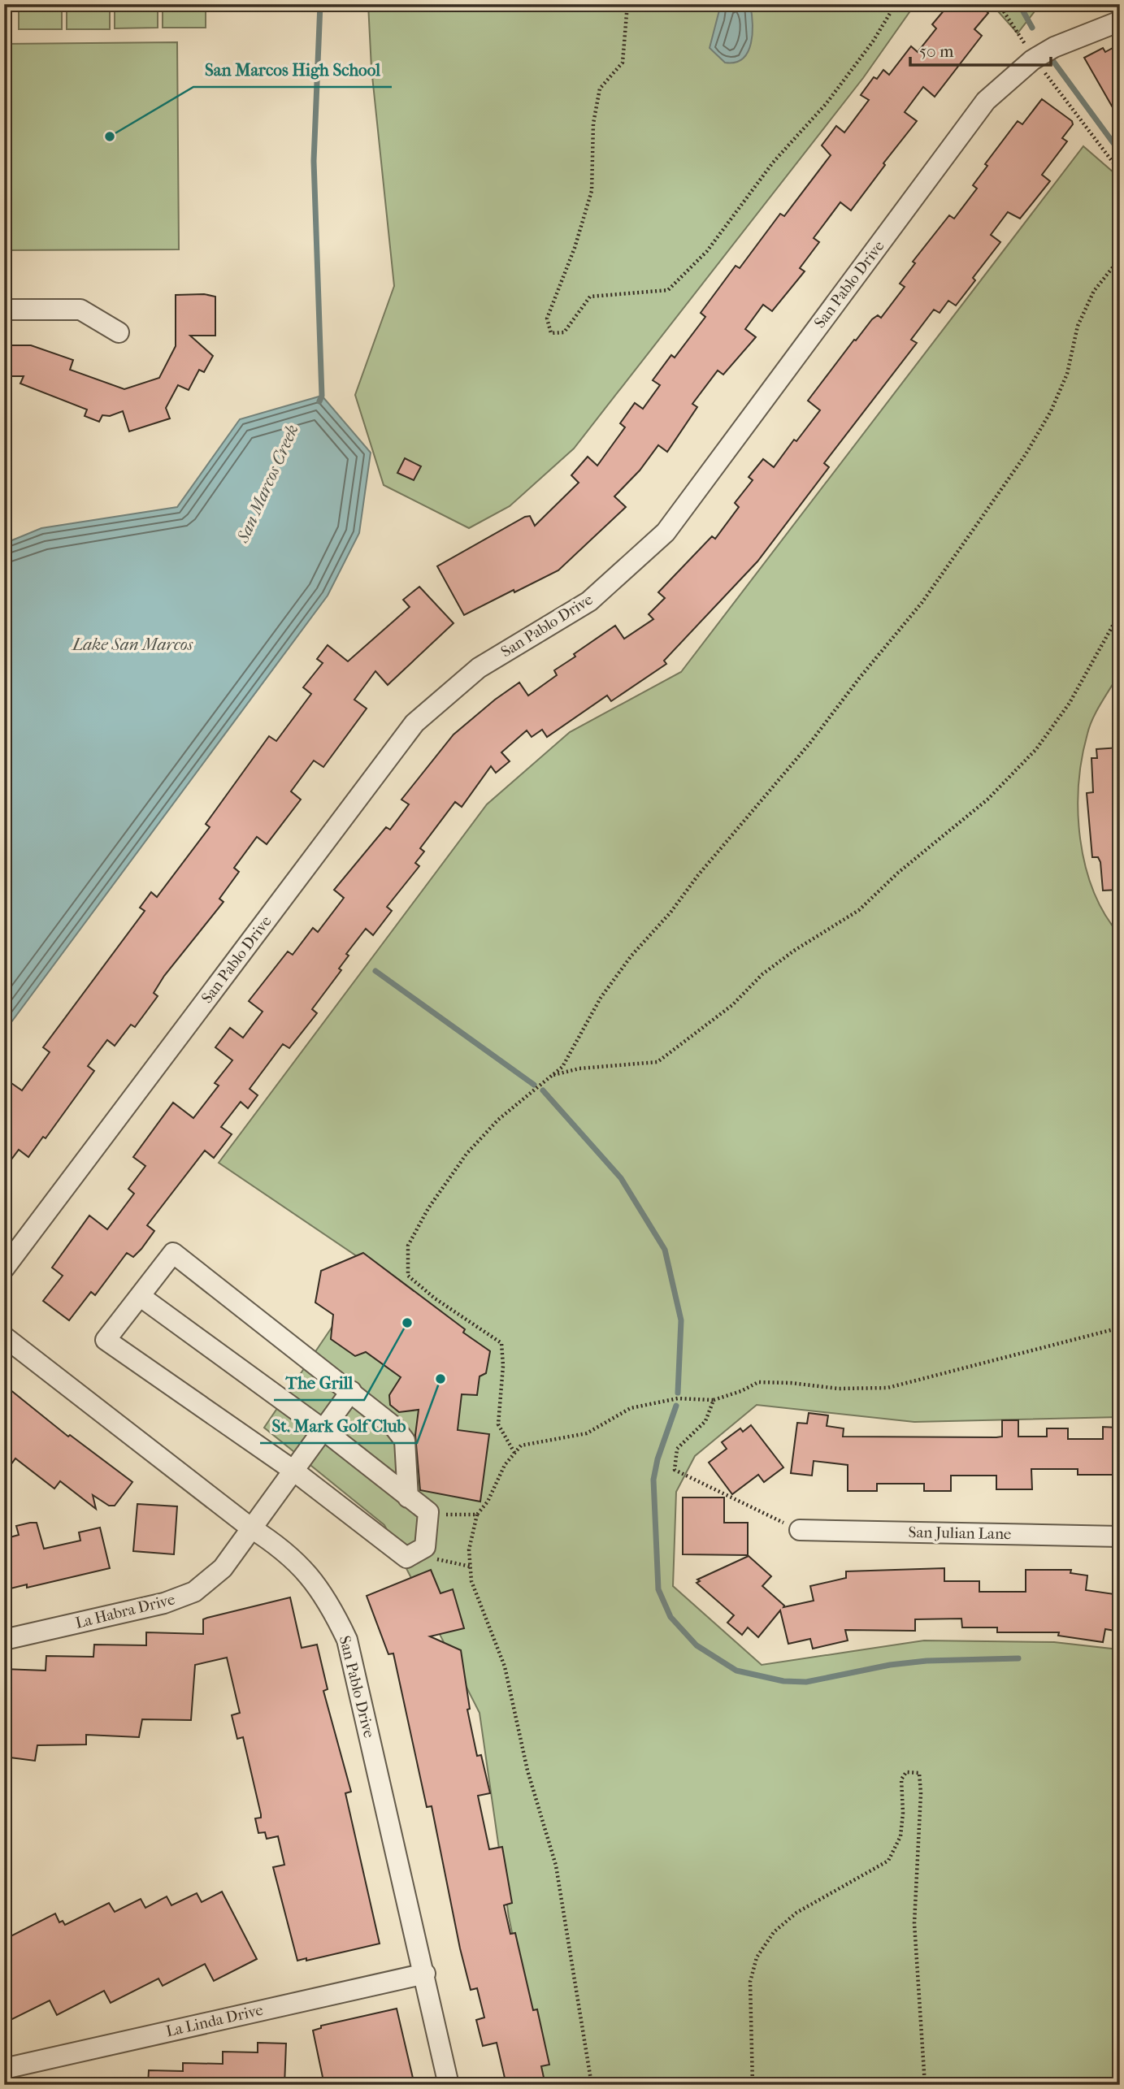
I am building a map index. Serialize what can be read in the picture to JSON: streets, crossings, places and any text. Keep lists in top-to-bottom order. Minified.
{"streets":{"street":["San Pablo Drive","San Julian Lane","La Habra Drive","La Linda Drive"]},"crossings":[["San Pablo Drive","La Habra Drive"],["San Pablo Drive","La Linda Drive"]],"water":["San Marcos Creek","Lake San Marcos"],"places":["San Marcos High School","The Grill","St. Mark Golf Club"],"scale_bar":"50 m"}
